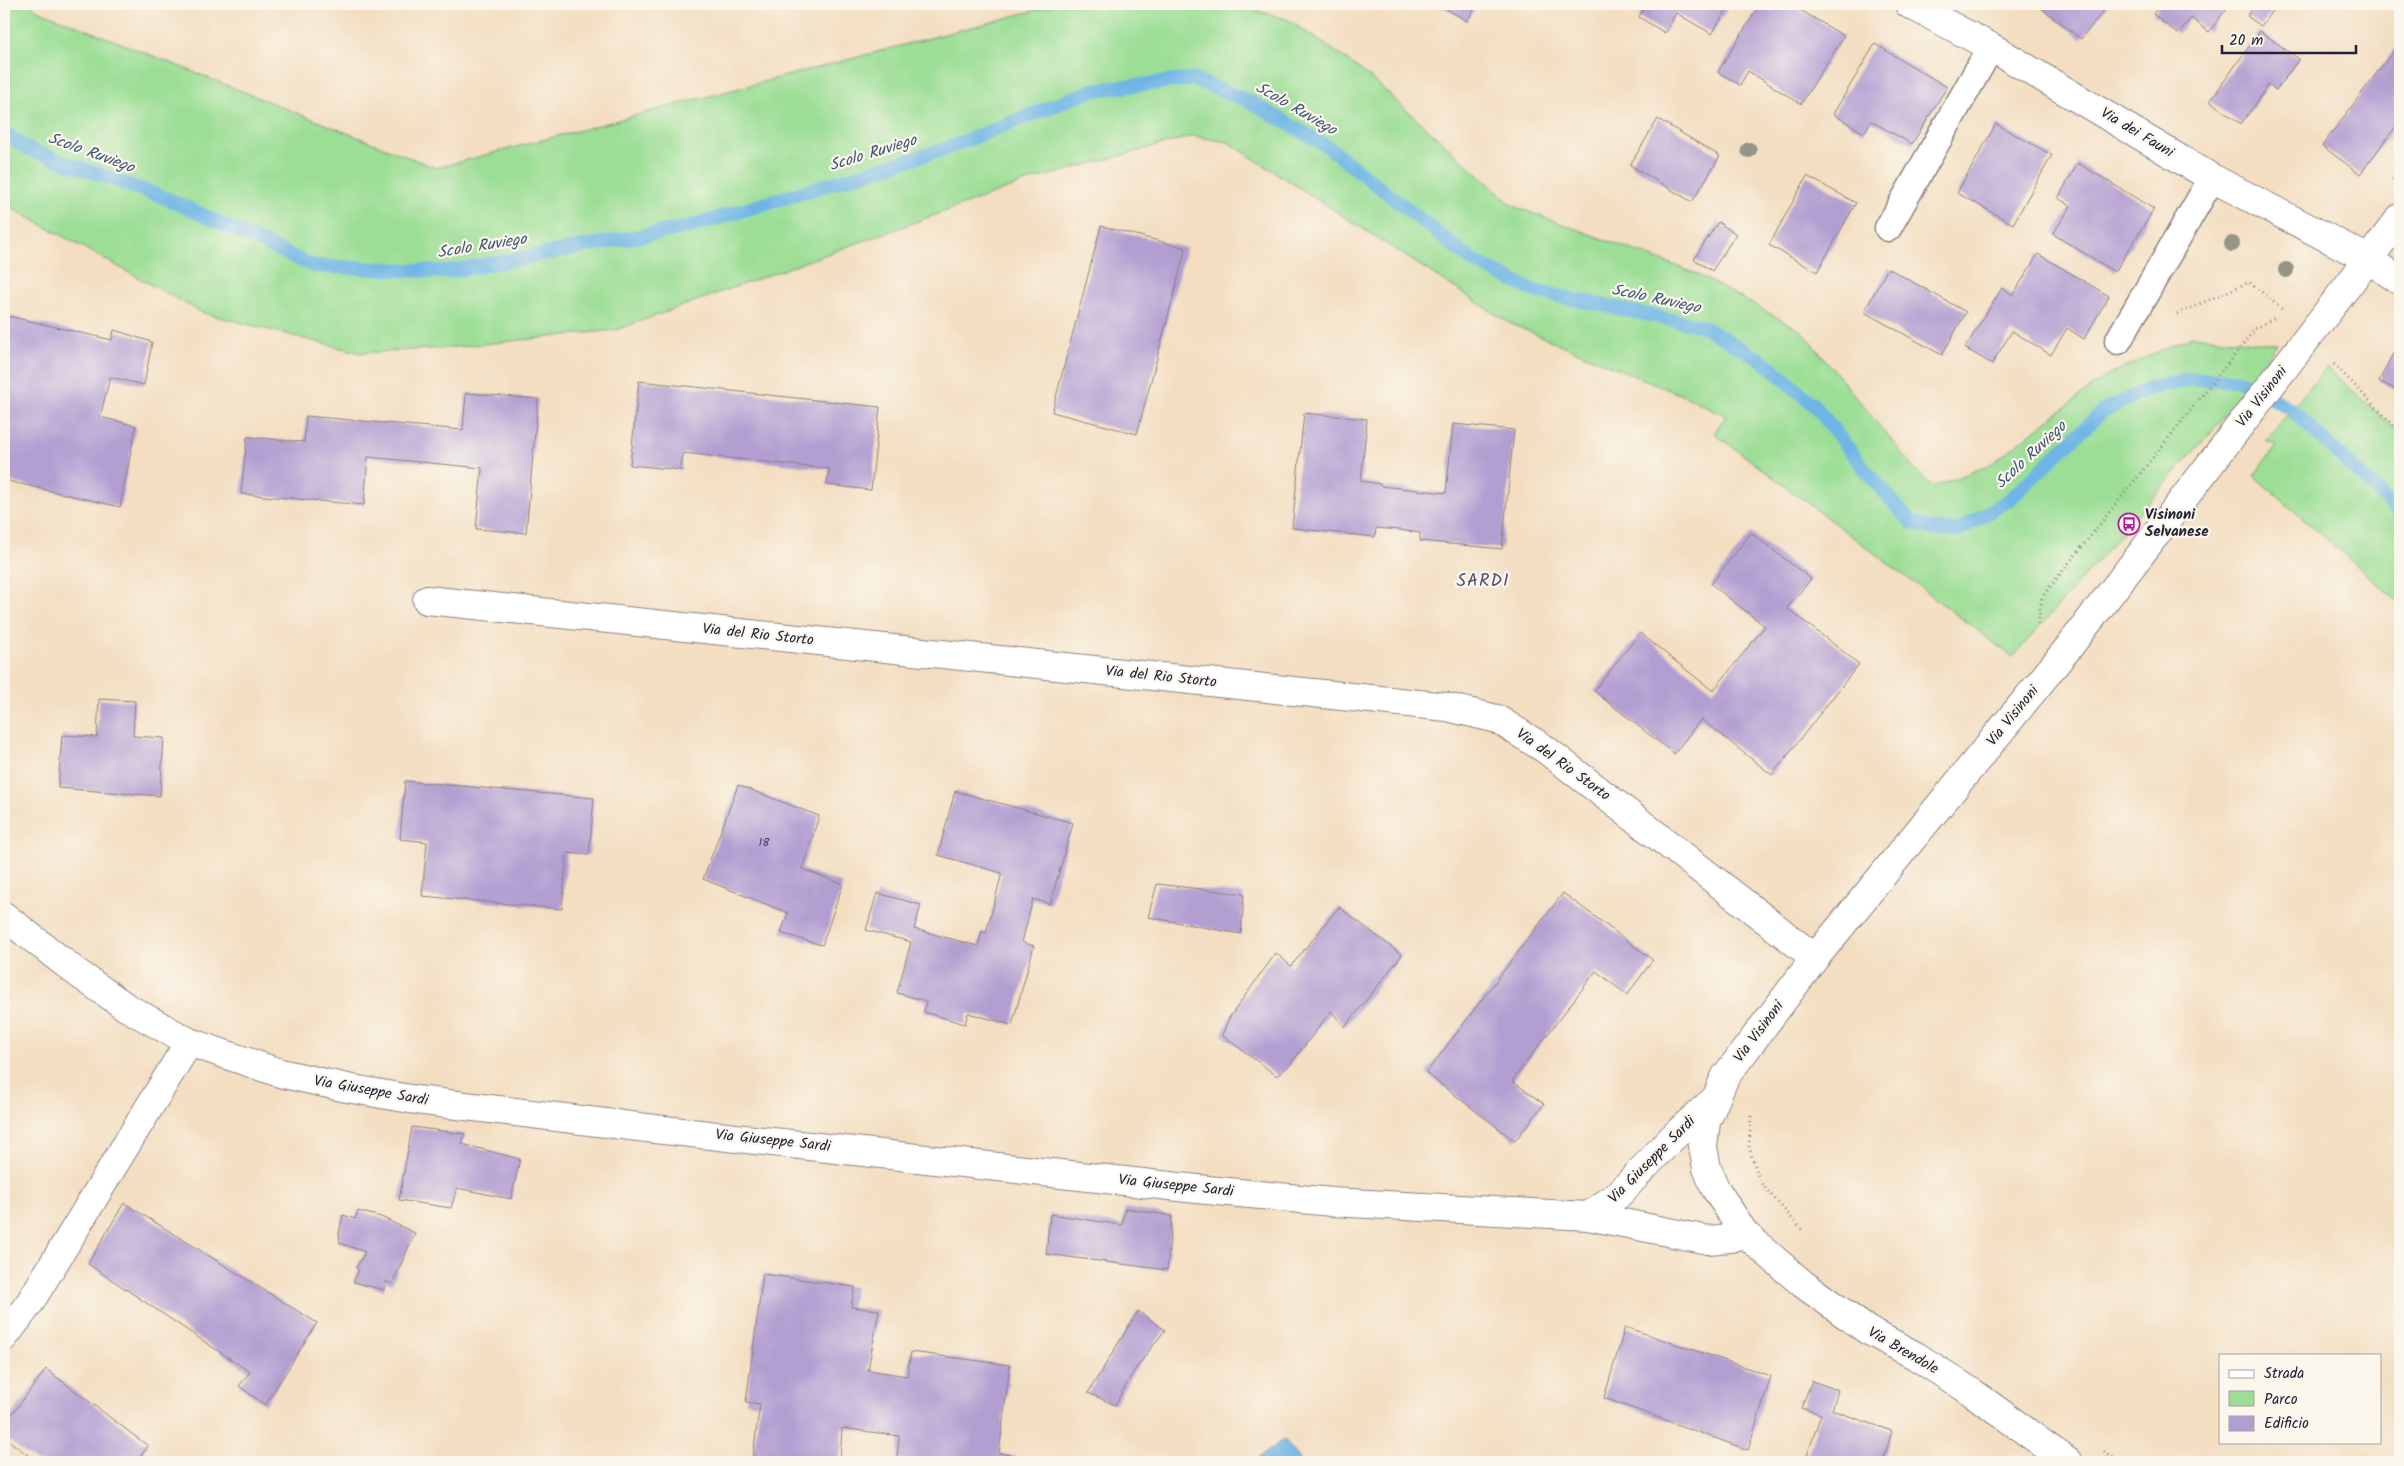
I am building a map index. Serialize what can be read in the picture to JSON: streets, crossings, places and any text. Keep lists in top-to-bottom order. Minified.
{"streets":{"street":["Via dei Fauni","Via Visinoni","Via del Rio Storto","Via Giuseppe Sardi","Via Brendole"]},"crossings":[["Via dei Fauni","Via Visinoni"],["Via Visinoni","Via del Rio Storto"],["Via Visinoni","Via Giuseppe Sardi"],["Via Visinoni","Via Brendole"],["Via Giuseppe Sardi","Via Brendole"]],"districts":["SARDI"],"water":["Scolo Ruviego"],"places":{"bus stop":["Visinoni Selvanese"]},"house_numbers":["18"],"legend":["Strada","Parco","Edificio"],"scale_bar":"20 m"}
